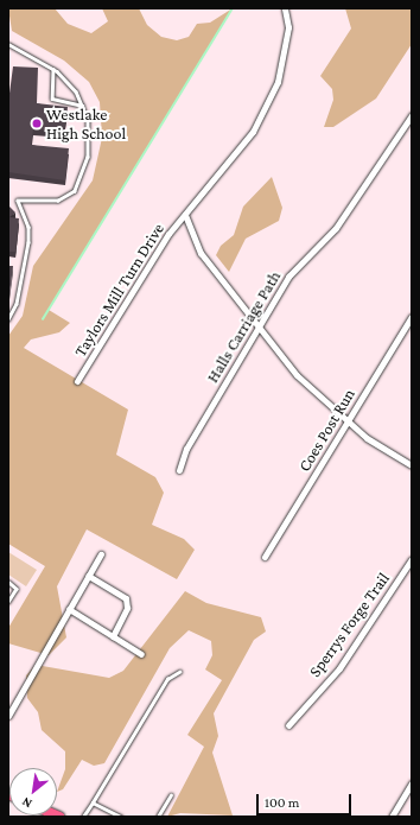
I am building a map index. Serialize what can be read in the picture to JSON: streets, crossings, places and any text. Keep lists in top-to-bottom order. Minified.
{"streets":{"street":["Taylors Mill Turn Drive","Halls Carriage Path","Coes Post Run","Sperrys Forge Trail"]},"places":["Westlake High School"],"scale_bar":"100 m","north":"bottom left"}
